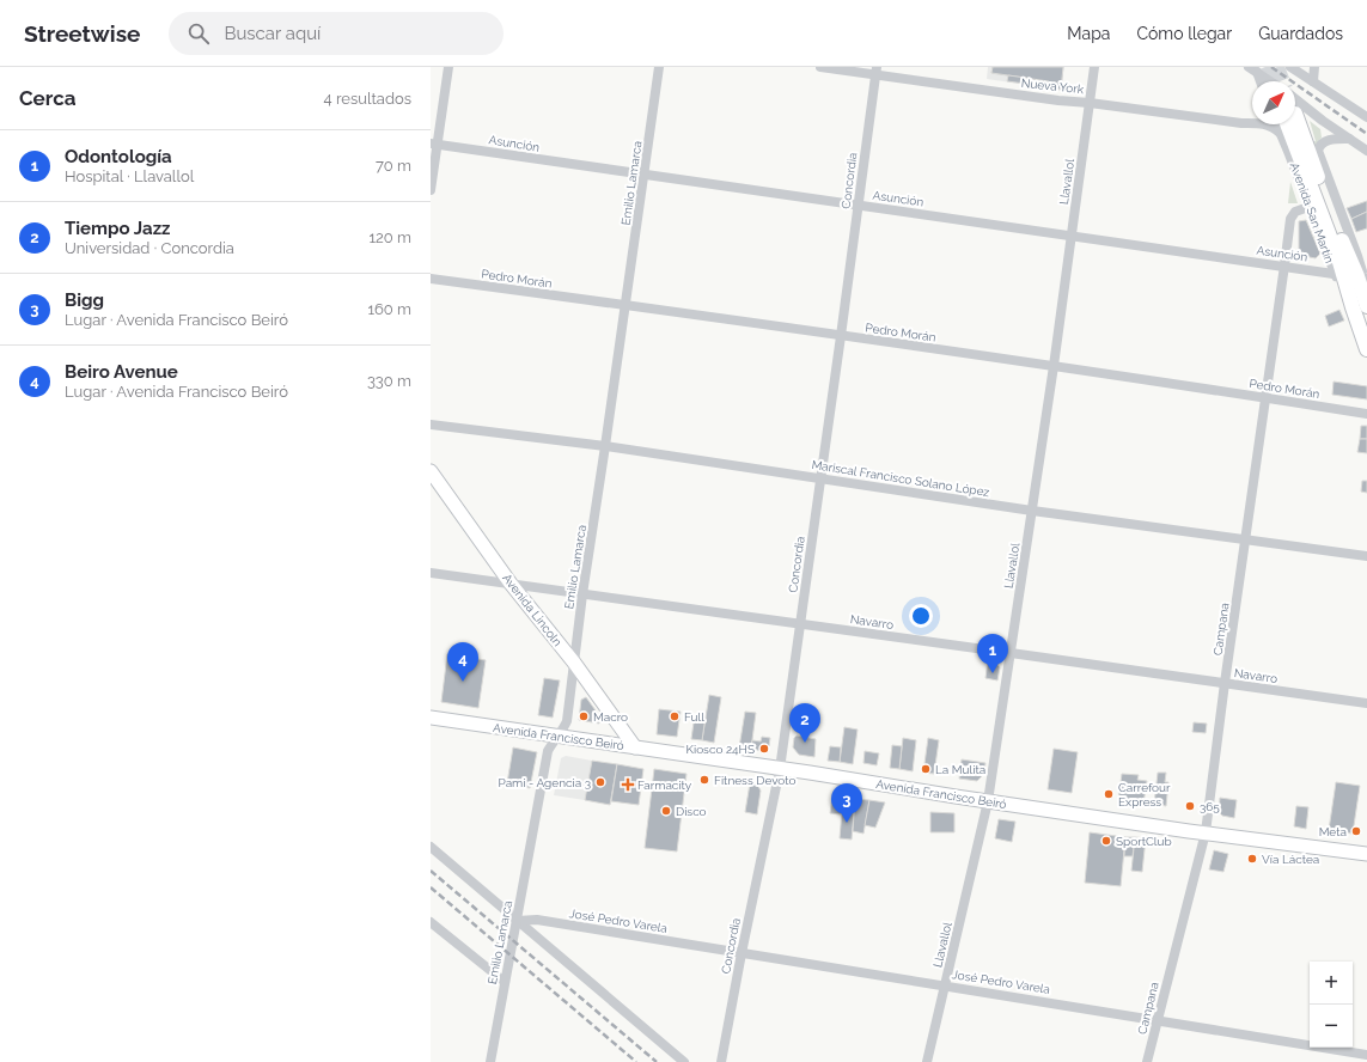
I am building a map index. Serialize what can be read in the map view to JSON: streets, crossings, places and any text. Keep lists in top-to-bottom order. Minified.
{"streets":{"main road":["Avenida San Martín","Avenida Lincoln","Avenida Francisco Beiró"],"street":["Nueva York","Asunción","Concordia","Llavallol","Emilio Lamarca","Pedro Morán","Mariscal Francisco Solano López","Navarro","Campana","José Pedro Varela"]},"crossings":[["Nueva York","Concordia"],["Nueva York","Llavallol"],["Nueva York","Avenida San Martín"],["Asunción","Concordia"],["Asunción","Llavallol"],["Asunción","Emilio Lamarca"],["Asunción","Avenida San Martín"],["Asunción","Campana"],["Concordia","Pedro Morán"],["Concordia","Mariscal Francisco Solano López"],["Concordia","Navarro"],["Concordia","Avenida Francisco Beiró"],["Concordia","José Pedro Varela"],["Llavallol","Pedro Morán"],["Llavallol","Mariscal Francisco Solano López"],["Llavallol","Navarro"],["Llavallol","Avenida Francisco Beiró"],["Llavallol","José Pedro Varela"],["Emilio Lamarca","Pedro Morán"],["Emilio Lamarca","Mariscal Francisco Solano López"],["Emilio Lamarca","Avenida Lincoln"],["Emilio Lamarca","Navarro"],["Emilio Lamarca","Avenida Francisco Beiró"],["Emilio Lamarca","José Pedro Varela"],["Avenida San Martín","Campana"],["Pedro Morán","Campana"],["Mariscal Francisco Solano López","Campana"],["Avenida Lincoln","Navarro"],["Avenida Lincoln","Avenida Francisco Beiró"],["Navarro","Campana"],["Campana","Avenida Francisco Beiró"],["Campana","José Pedro Varela"]],"places":{"other":["Macro","Full","Kiosco 24HS","La Mulita","Fitness Devoto","Pami - Agencia 3","Carrefour Express","365","Disco","Meta","SportClub","Vía Láctea"],"health":["Farmacity"]},"north":"top right","page":{"header":"Streetwise","search":"Buscar aquí","nav":["Mapa","Cómo llegar","Guardados"],"heading":["Cerca","4 resultados"],"list":[{"mark":"1","name":"Odontología","note":"Hospital · Llavallol","value":"70 m"},{"mark":"2","name":"Tiempo Jazz","note":"Universidad · Concordia","value":"120 m"},{"mark":"3","name":"Bigg","note":"Lugar · Avenida Francisco Beiró","value":"160 m"},{"mark":"4","name":"Beiro Avenue","note":"Lugar · Avenida Francisco Beiró","value":"330 m"}],"pins":["1","4","2","3"],"map_buttons":["+","−"]}}
